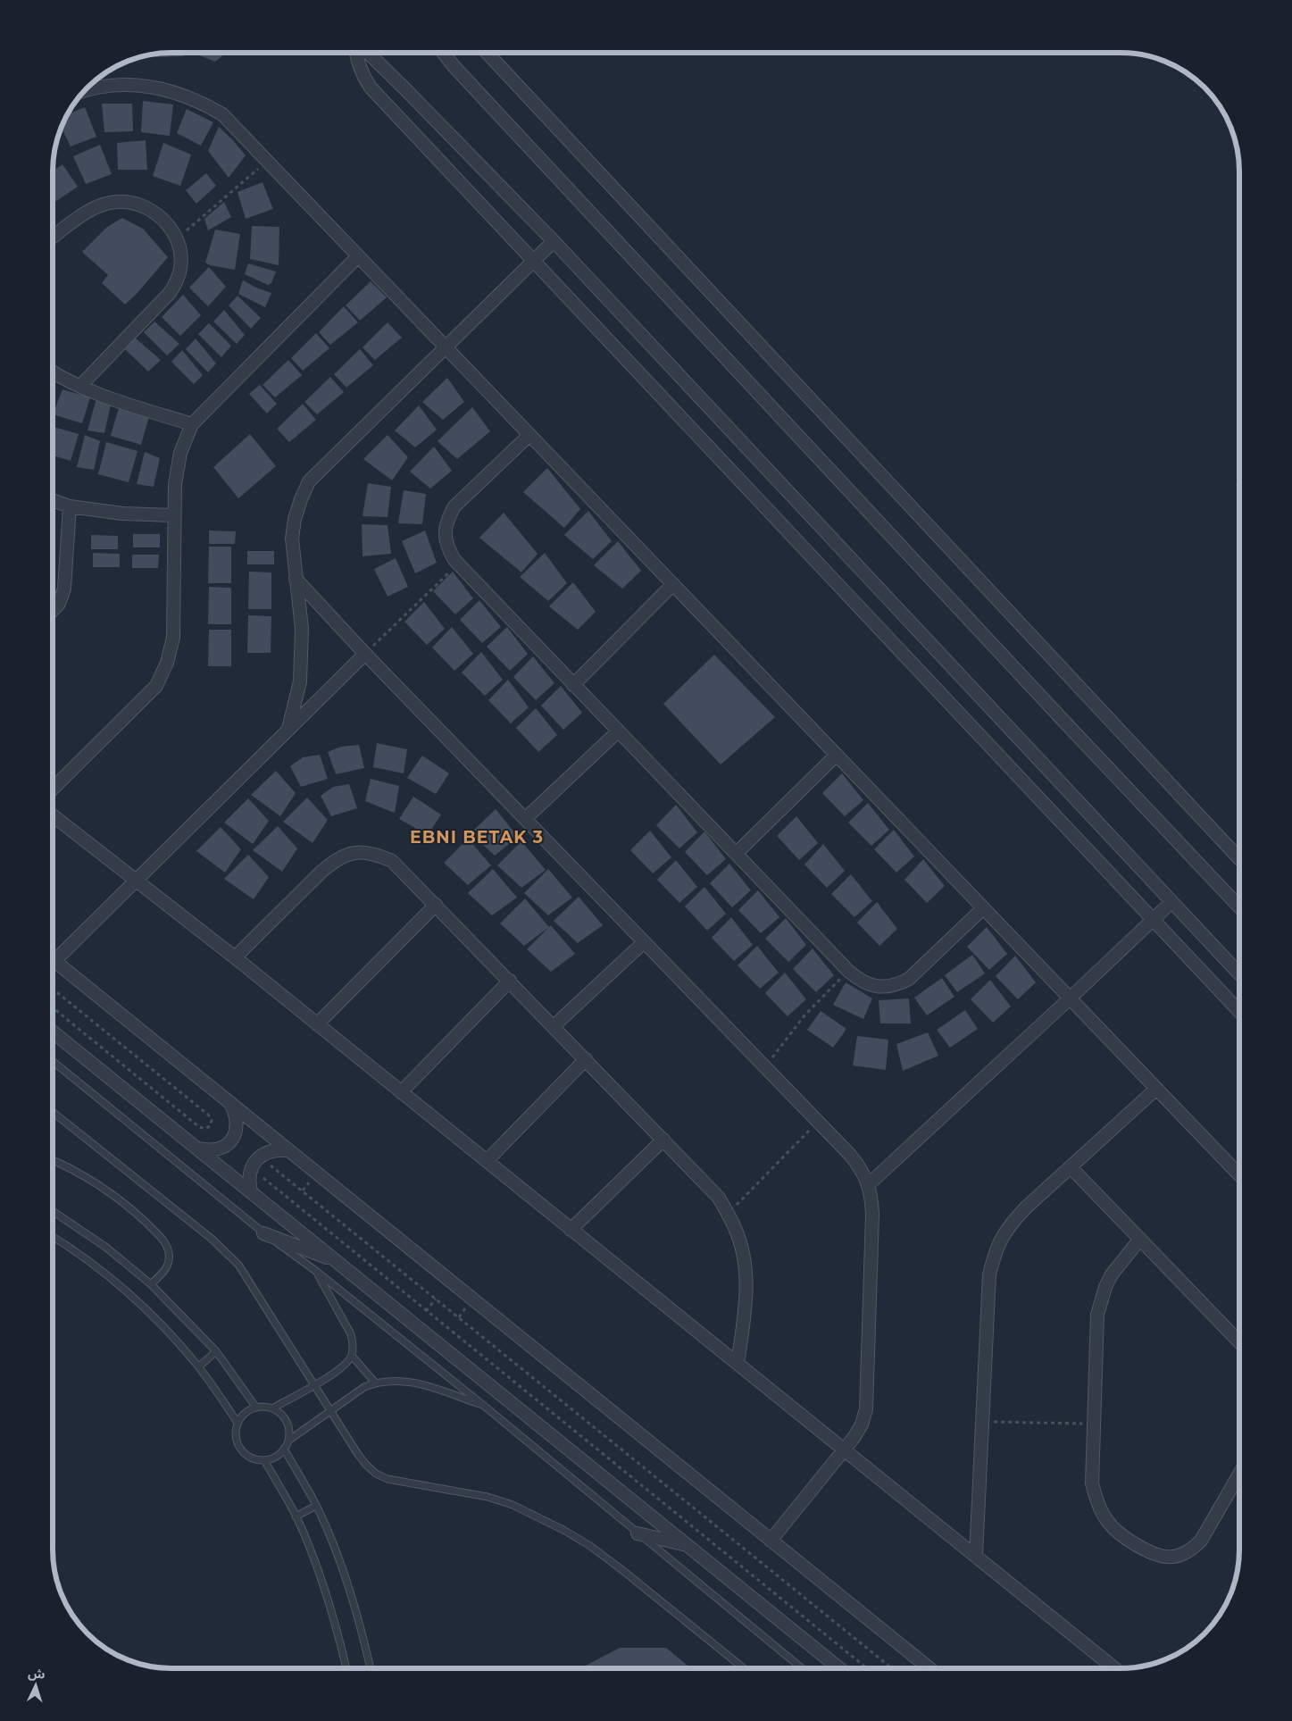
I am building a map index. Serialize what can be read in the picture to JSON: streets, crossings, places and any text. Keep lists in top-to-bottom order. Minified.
{"districts":["EBNI BETAK 3"],"north":"top"}
